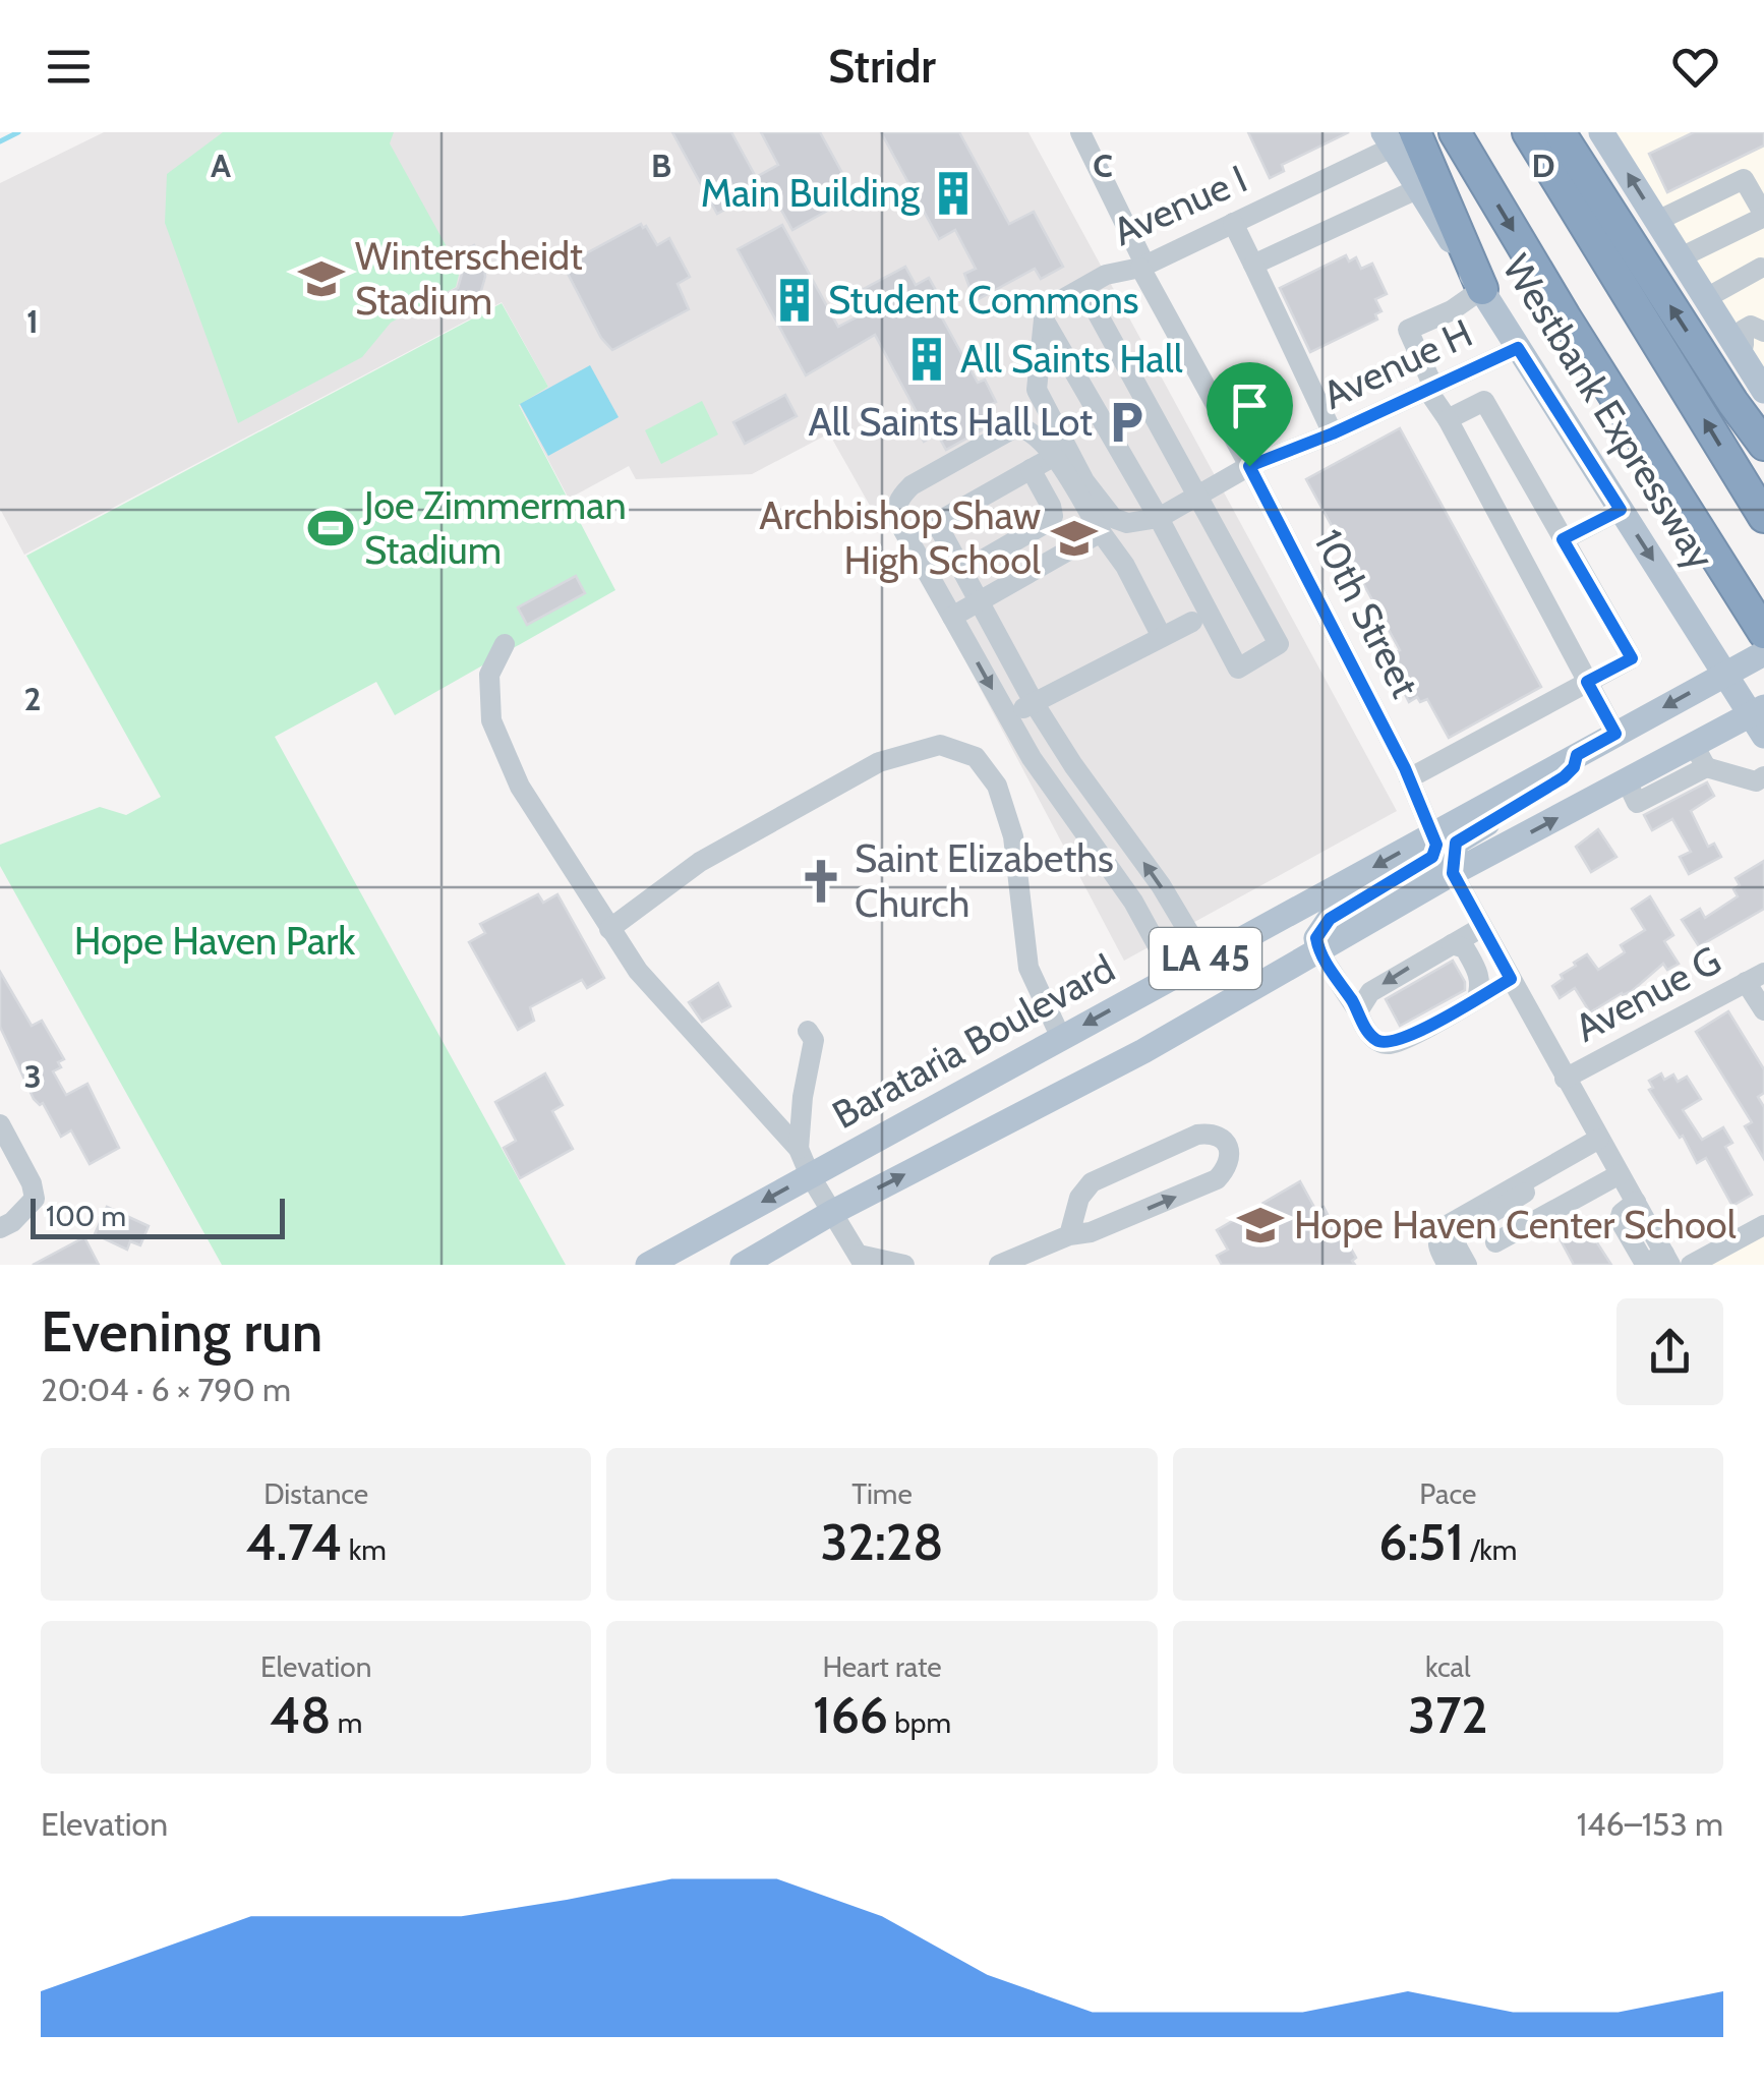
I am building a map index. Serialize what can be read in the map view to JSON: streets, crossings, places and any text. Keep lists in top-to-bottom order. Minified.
{"streets":{"highway":["Westbank Expressway"],"main road":["LA 45","Barataria Boulevard"],"street":["Avenue I","Avenue H","10th Street","Avenue G"]},"crossings":[["Avenue I","Westbank Expressway"],["Avenue I","10th Street"],["Avenue H","Westbank Expressway"],["Avenue H","10th Street"],["Westbank Expressway","LA 45"],["Westbank Expressway","Barataria Boulevard"],["10th Street","Barataria Boulevard"]],"parks":["Hope Haven Park"],"places":{"building":["Main Building","Student Commons","All Saints Hall"],"school or university":["Winterscheidt Stadium","Archbishop Shaw High School","Hope Haven Center School"],"parking":["All Saints Hall Lot"],"sports":["Joe Zimmerman Stadium"],"church":["Saint Elizabeths Church"]},"scale_bar":"100 m","page":{"header":"Stridr","scale":"100 m","heading":["Evening run","20:04 · 6 × 790 m"],"stats":[["Distance","4.74 km"],["Time","32:28"],["Pace","6:51 /km"],["Elevation","48 m"],["Heart rate","166 bpm"],["kcal","372"]],"chart":["Elevation","146–153 m"]},"grid":{"columns":["A","B","C","D"],"rows":["1","2","3"]}}
